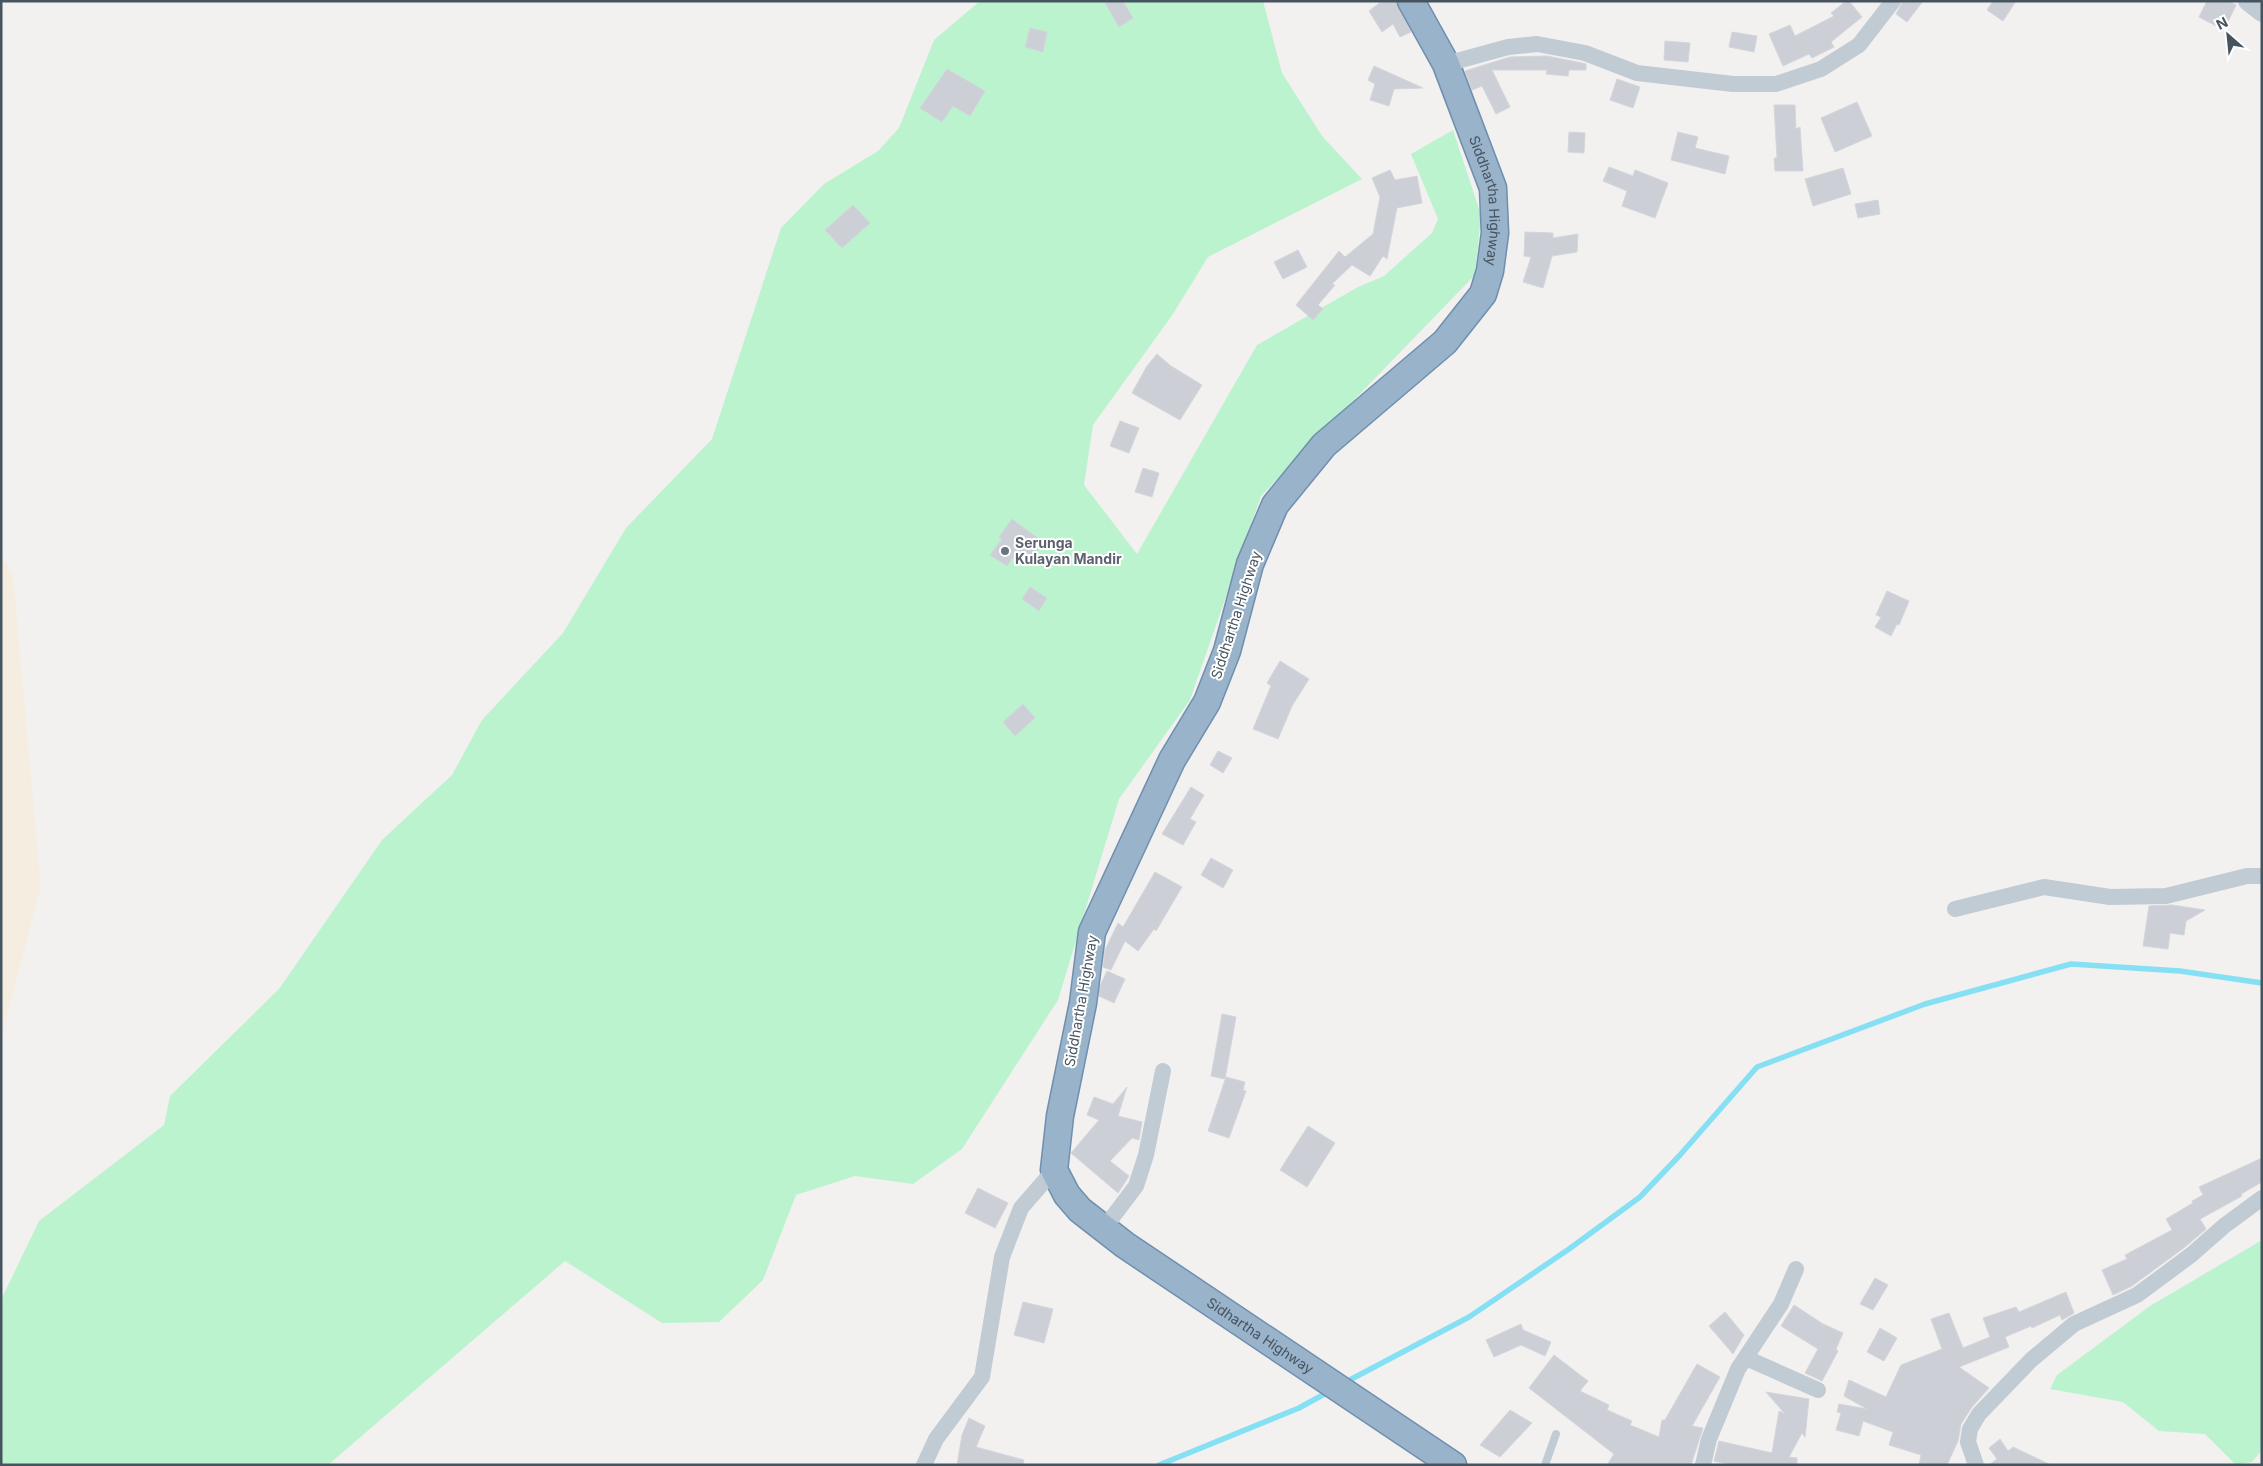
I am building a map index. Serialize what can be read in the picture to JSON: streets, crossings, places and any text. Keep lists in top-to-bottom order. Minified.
{"streets":{"highway":["Siddhartha Highway","Sidhartha Highway"]},"places":["Serunga Kulayan Mandir"],"north":"top left"}
